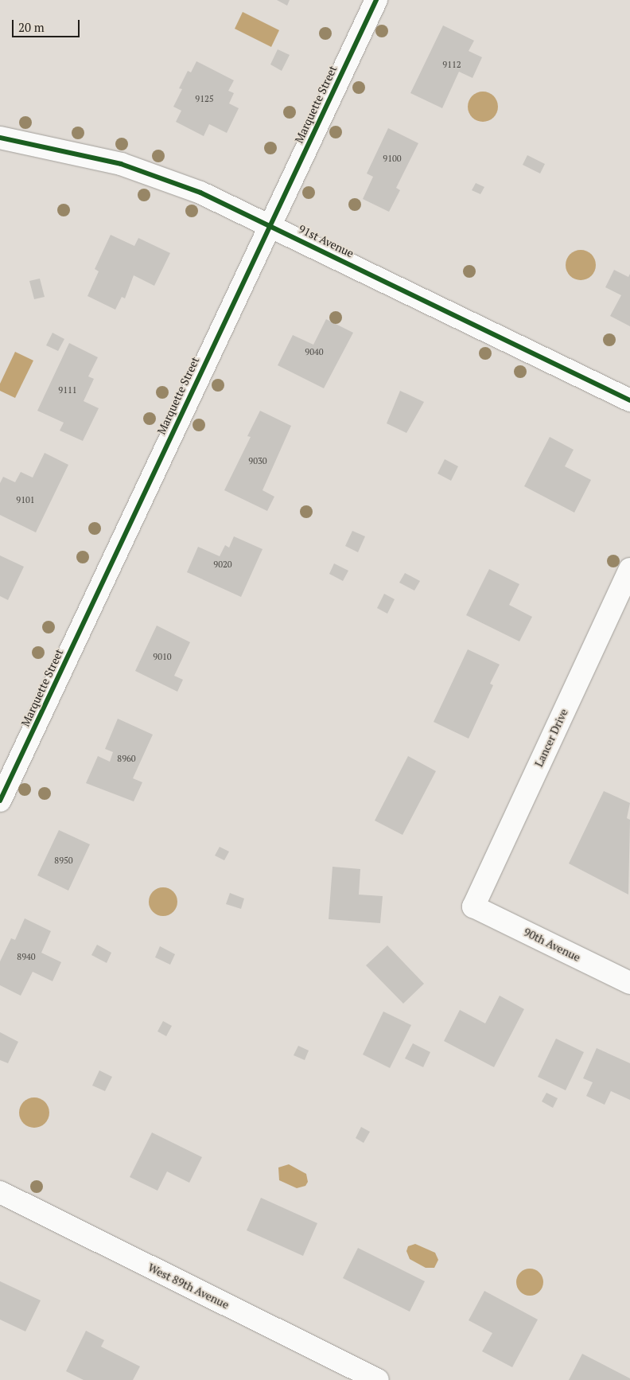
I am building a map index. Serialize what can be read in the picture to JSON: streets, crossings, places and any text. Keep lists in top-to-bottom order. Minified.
{"streets":{"street":["Marquette Street","91st Avenue","Lancer Drive","90th Avenue","West 89th Avenue"]},"crossings":[["Marquette Street","91st Avenue"],["Lancer Drive","90th Avenue"]],"house_numbers":["9112","9125","9100","9040","9111","9030","9101","9020","9010","8960","8950","8940"],"scale_bar":"20 m"}
